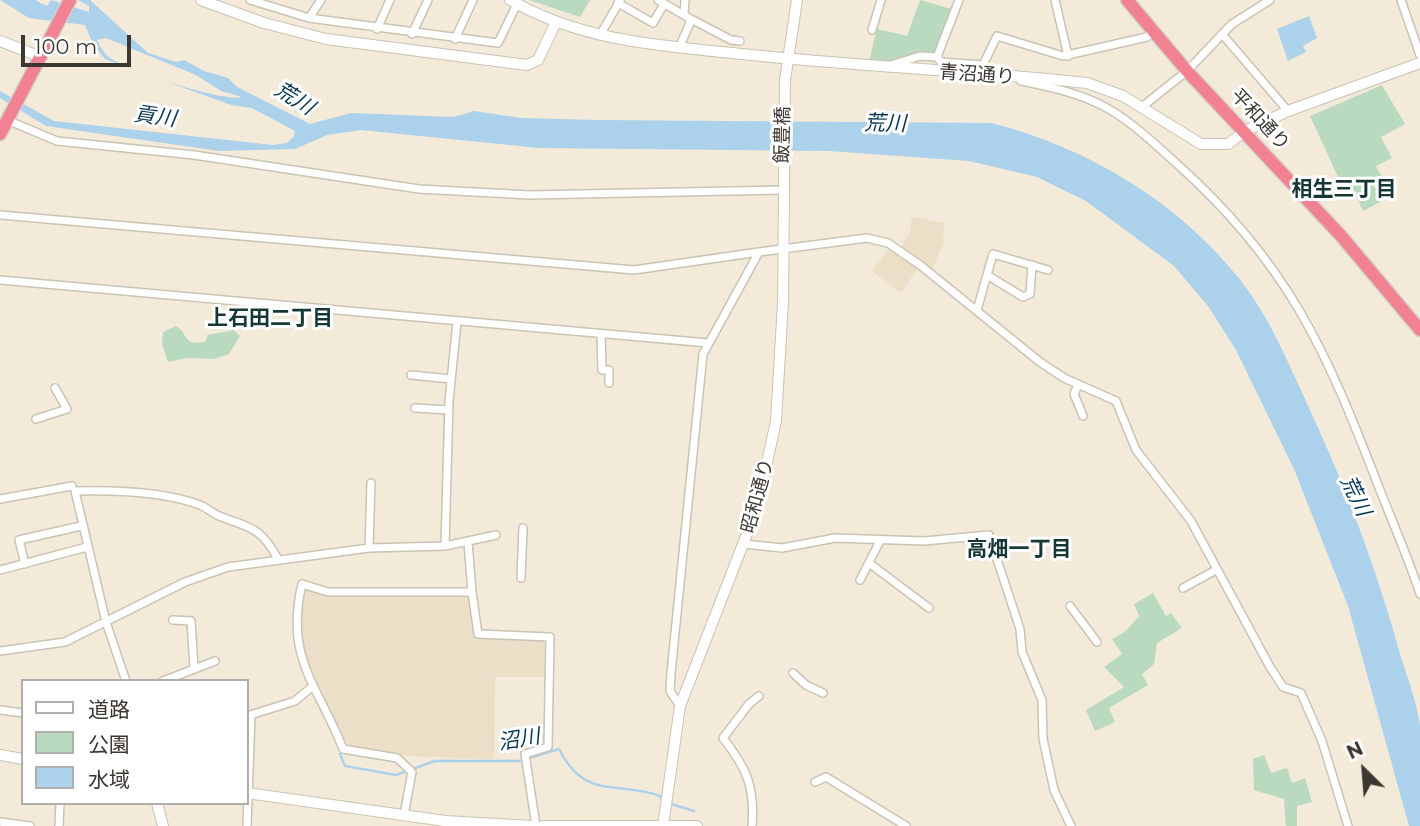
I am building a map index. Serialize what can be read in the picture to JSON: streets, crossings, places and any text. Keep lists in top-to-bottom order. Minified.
{"streets":{"highway":["平和通り"],"street":["青沼通り","飯豊橋","昭和通り"]},"crossings":[["青沼通り","平和通り"],["青沼通り","飯豊橋"],["飯豊橋","昭和通り"]],"districts":["相生三丁目","上石田二丁目","高畑一丁目"],"water":["荒川","貢川","沼川"],"legend":["道路","公園","水域"],"scale_bar":"100 m","north":"top left"}
